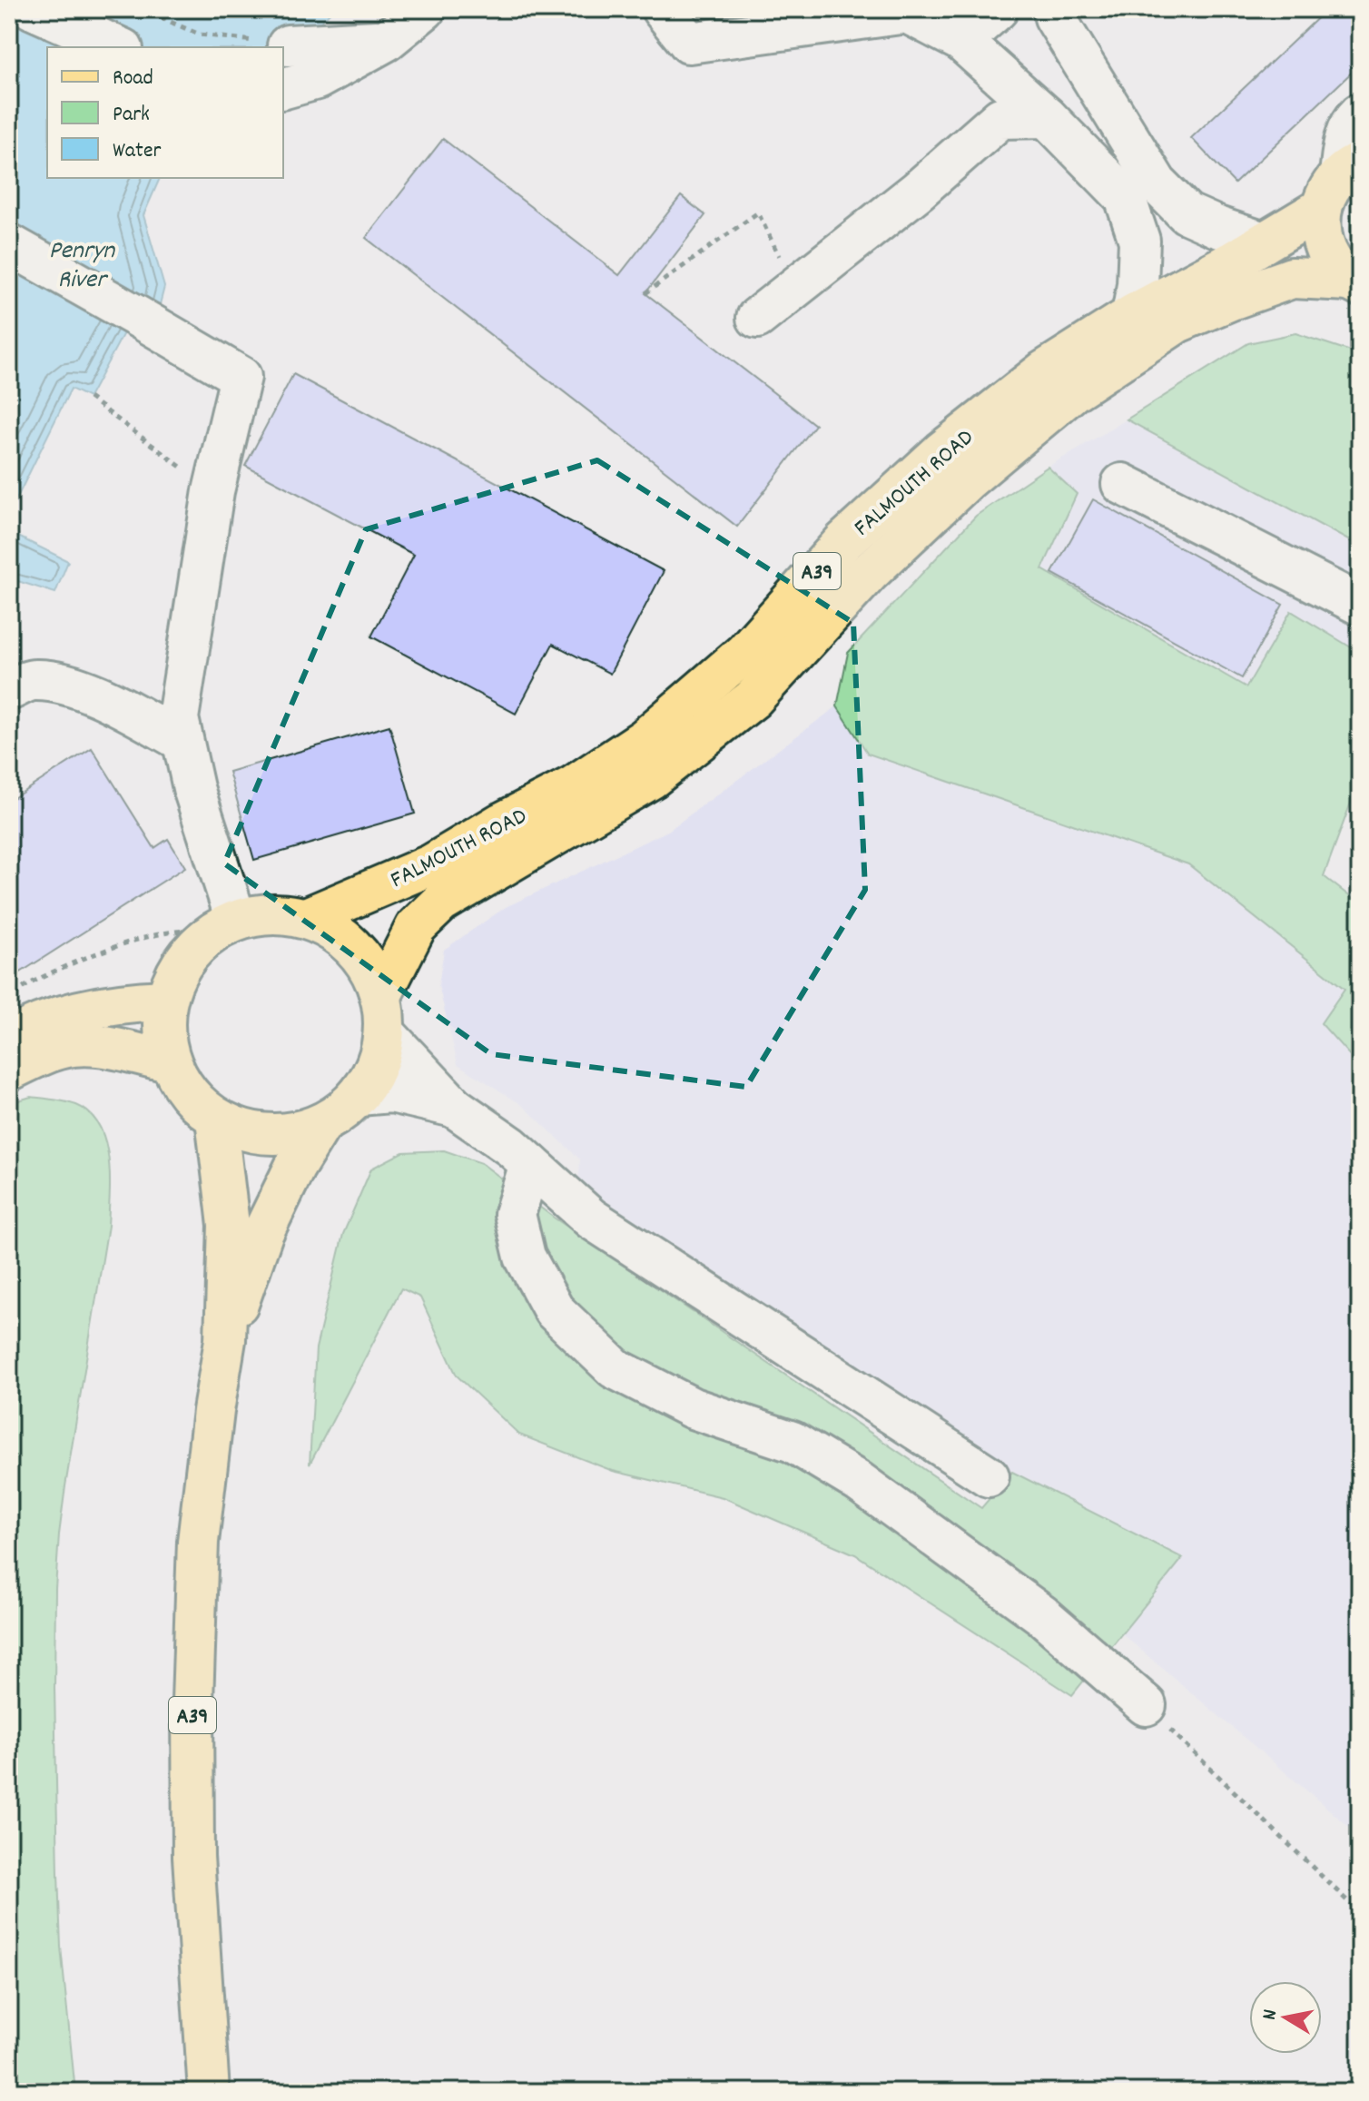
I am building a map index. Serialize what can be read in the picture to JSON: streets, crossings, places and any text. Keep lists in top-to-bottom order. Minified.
{"streets":{"main road":["FALMOUTH ROAD","A39"]},"crossings":[["FALMOUTH ROAD","A39"]],"water":["Penryn River"],"legend":["Road","Park","Water"],"north":"left"}
